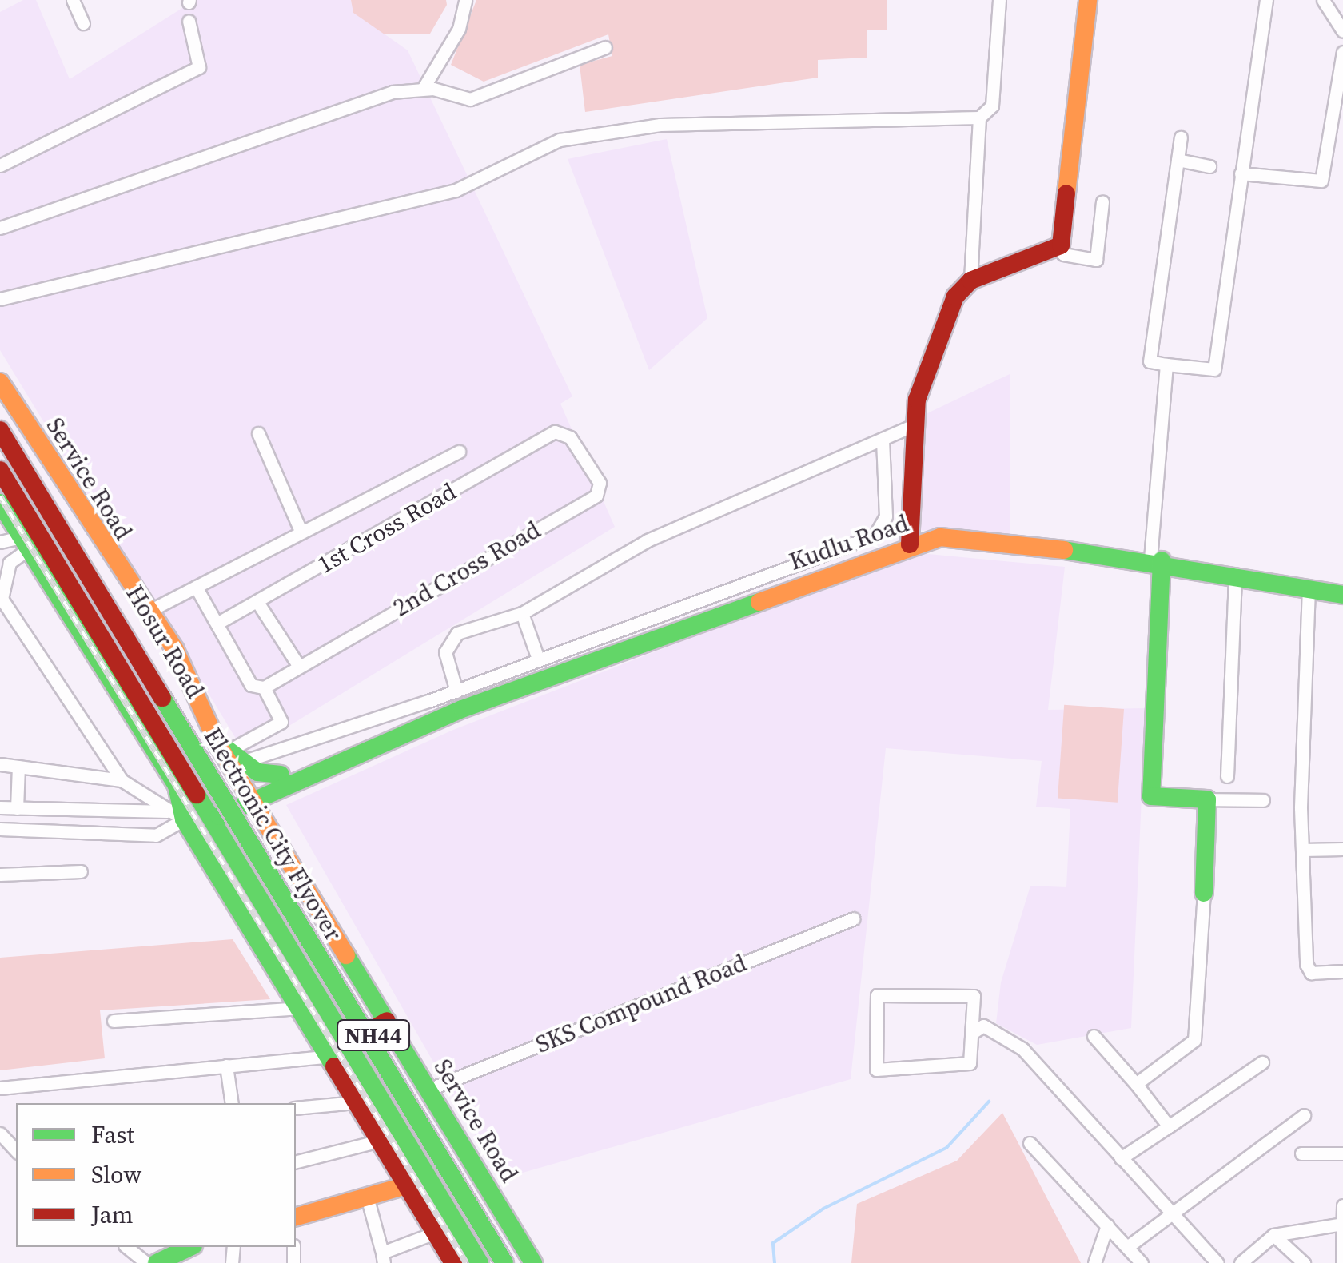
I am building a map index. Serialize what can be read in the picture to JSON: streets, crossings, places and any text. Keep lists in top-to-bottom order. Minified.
{"streets":{"main road":["Service Road","Kudlu Road","Hosur Road","Electronic City Flyover","NH44"],"street":["1st Cross Road","2nd Cross Road","SKS Compound Road"]},"crossings":[["Service Road","Hosur Road"],["Service Road","SKS Compound Road"],["1st Cross Road","2nd Cross Road"],["Kudlu Road","Hosur Road"]],"legend":["Fast","Slow","Jam"]}
